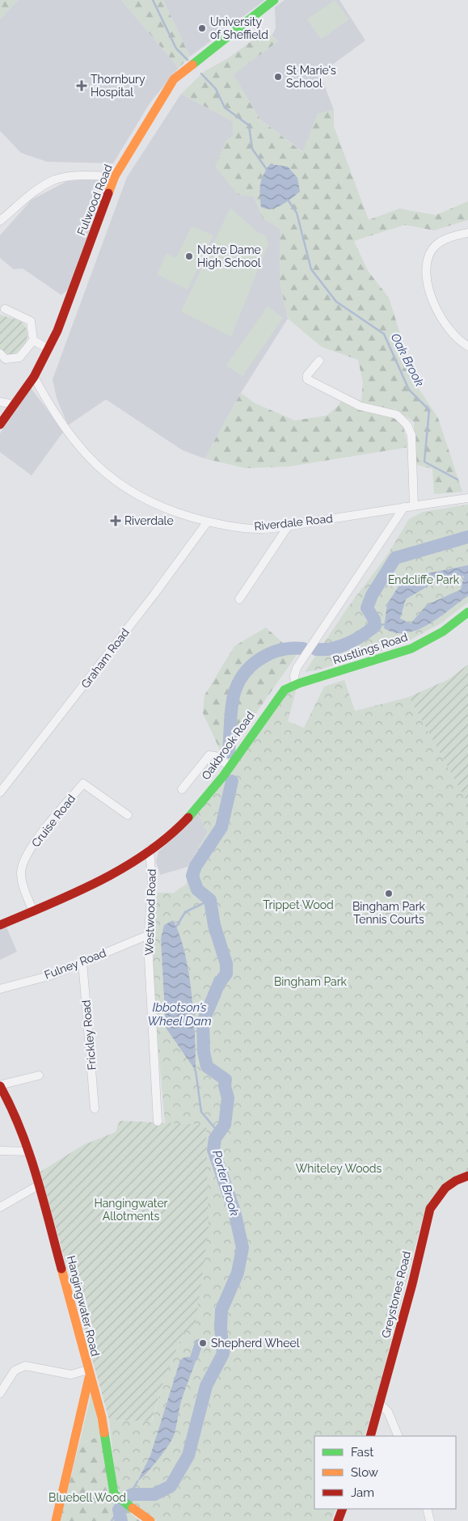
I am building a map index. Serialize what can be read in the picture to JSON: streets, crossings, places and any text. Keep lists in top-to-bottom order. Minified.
{"streets":{"street":["Fulwood Road","Riverdale Road","Rustlings Road","Graham Road","Oakbrook Road","Cruise Road","Westwood Road","Fulney Road","Frickley Road","Greystones Road","Hangingwater Road"]},"crossings":[["Fulwood Road","Riverdale Road"],["Riverdale Road","Graham Road"],["Rustlings Road","Oakbrook Road"],["Oakbrook Road","Cruise Road"],["Oakbrook Road","Westwood Road"],["Westwood Road","Fulney Road"],["Fulney Road","Frickley Road"]],"water":["Oak Brook","Ibbotson’s Wheel Dam","Porter Brook"],"parks":["Endcliffe Park","Trippet Wood","Bingham Park","Whiteley Woods","Hangingwater Allotments","Bluebell Wood"],"places":{"other":["University of Sheffield","St Marie's School","Notre Dame High School","Bingham Park Tennis Courts","Shepherd Wheel"],"health":["Thornbury Hospital","Riverdale"]},"legend":["Fast","Slow","Jam"]}
